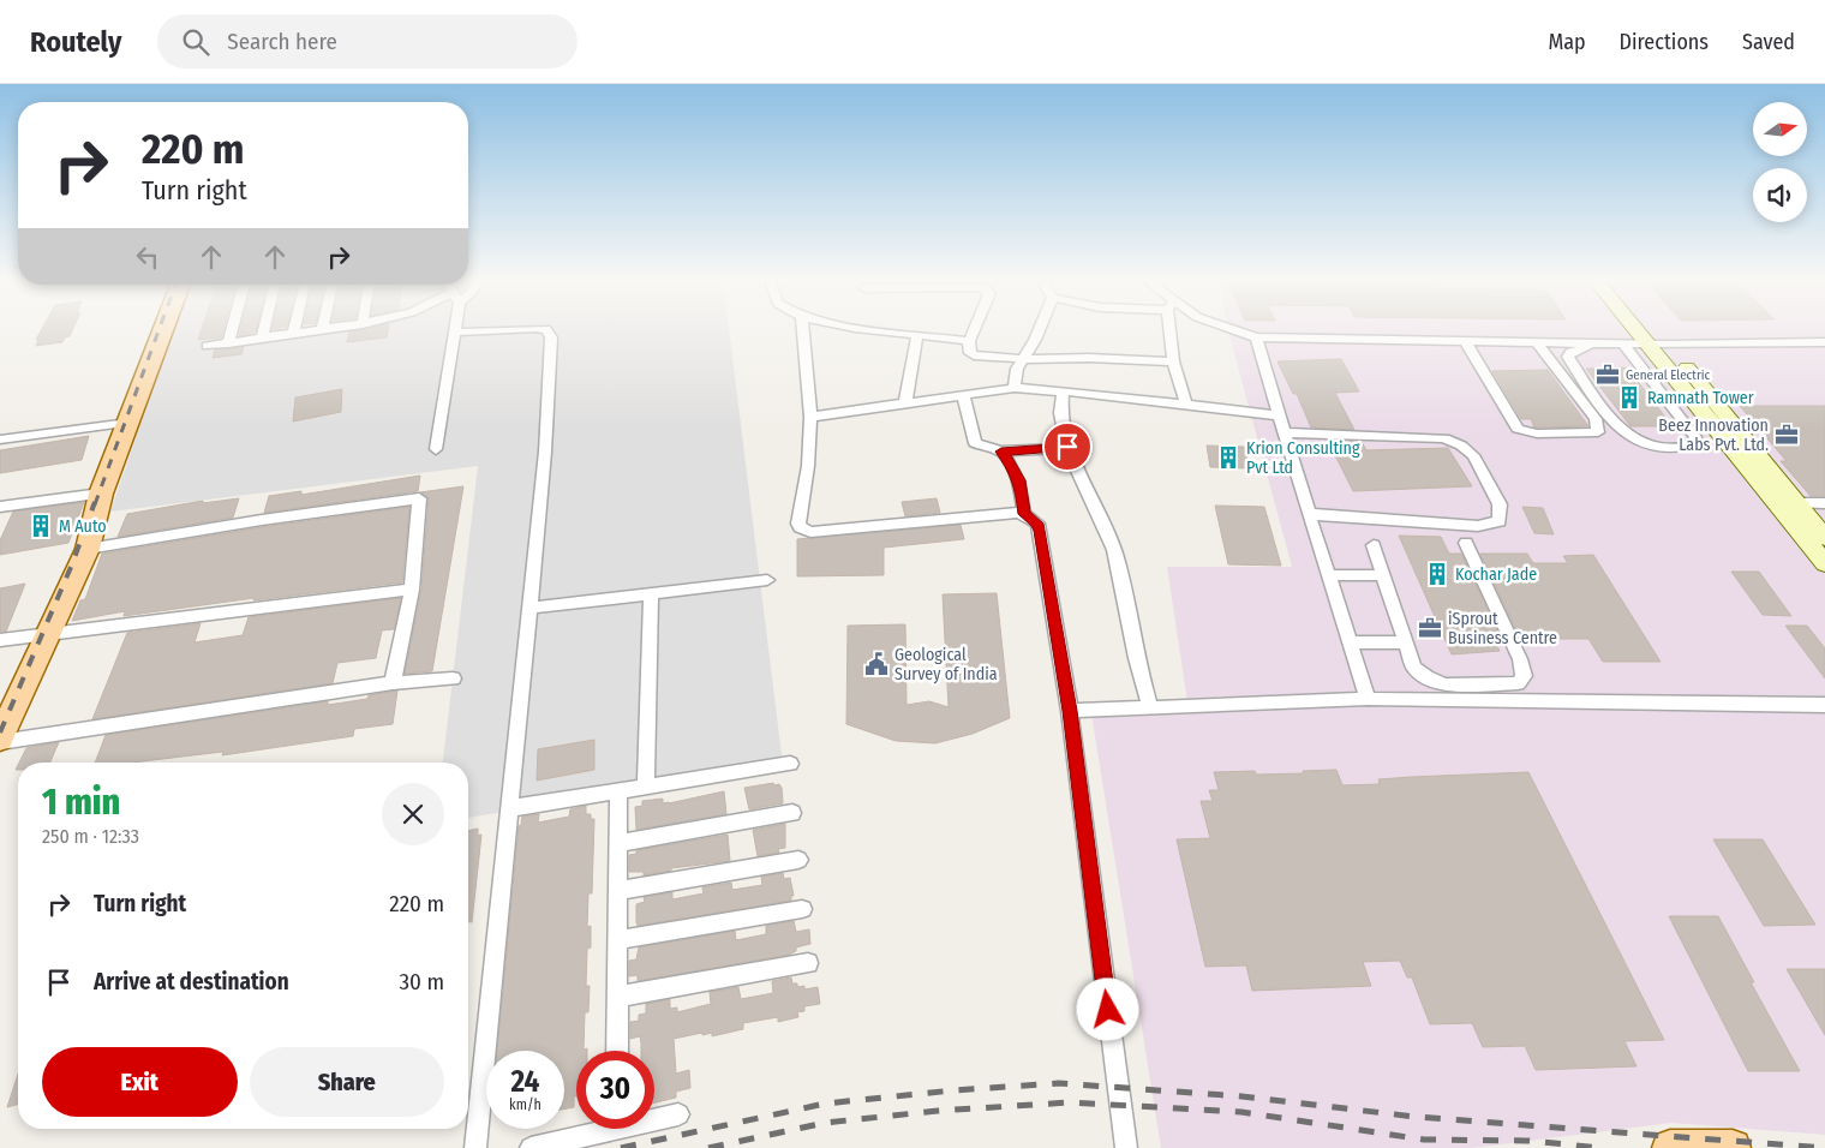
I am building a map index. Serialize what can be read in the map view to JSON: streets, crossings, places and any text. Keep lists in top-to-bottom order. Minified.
{"places":{"office":["General Electric","Beez Innovation Labs Pvt. Ltd.","iSprout Business Centre"],"building":["Ramnath Tower","Krion Consulting Pvt Ltd","M Auto","Kochar Jade"],"public building":["Geological Survey of India"]},"north":"right","page":{"header":"Routely","search":"Search here","nav":["Map","Directions","Saved"],"turn":["220 m","Turn right"],"heading":["1 min","250 m · 12:33"],"list":[{"name":"Turn right","value":"220 m"},{"name":"Arrive at destination","value":"30 m"}],"buttons":["Exit","Share"],"speed":"24 km/h","limit":"30"}}
